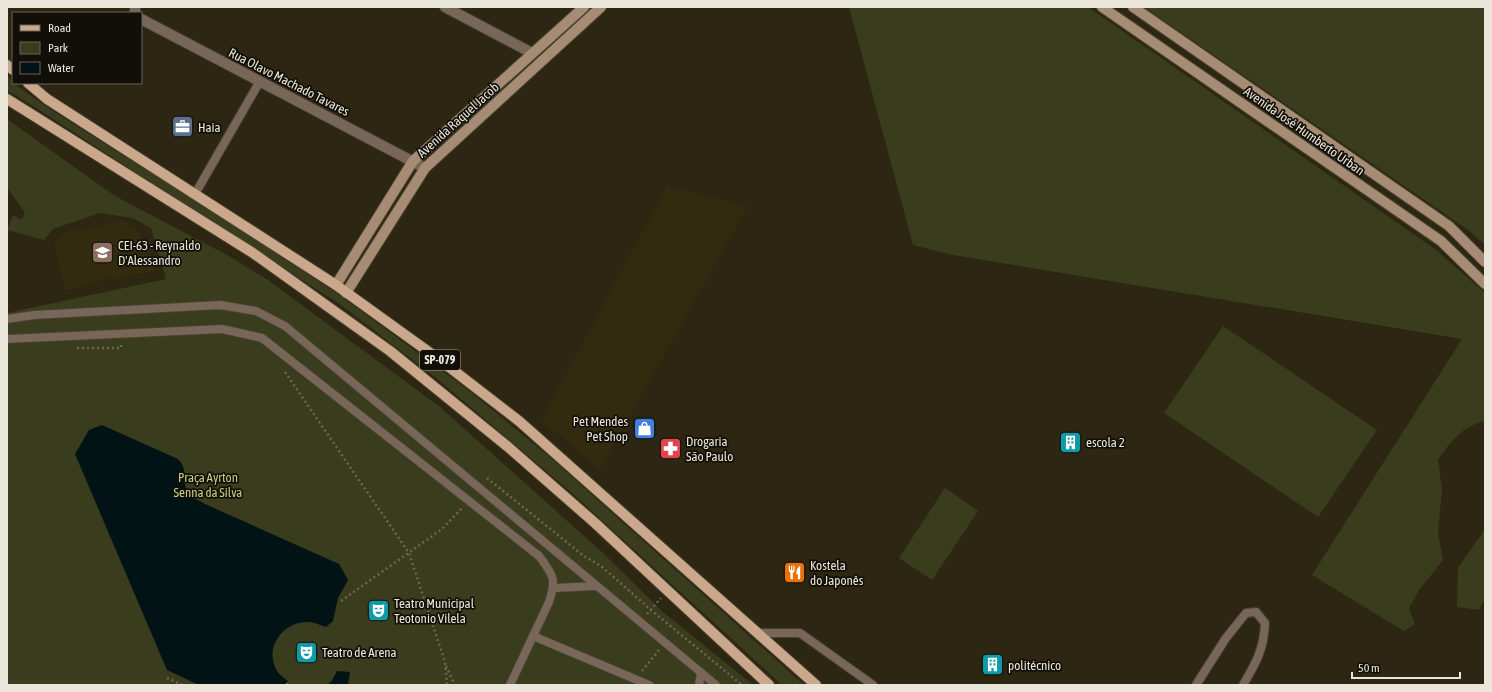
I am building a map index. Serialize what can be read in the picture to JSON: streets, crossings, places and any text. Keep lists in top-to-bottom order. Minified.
{"streets":{"main road":["SP-079"],"street":["Rua Olavo Machado Tavares","Avenida Raquel Jacob","Avenida José Humberto Urban"]},"crossings":[["Rua Olavo Machado Tavares","Avenida Raquel Jacob"],["Avenida Raquel Jacob","SP-079"]],"parks":["Praça Ayrton Senna da Silva"],"places":{"office":["Haia"],"school or university":["CEI-63 - Reynaldo D'Alessandro"],"shop":["Pet Mendes Pet Shop"],"building":["escola 2","politécnico"],"pharmacy":["Drogaria São Paulo"],"restaurant":["Kostela do Japonês"],"theatre":["Teatro Municipal Teotonio Vilela","Teatro de Arena"]},"legend":["Road","Park","Water"],"scale_bar":"50 m"}
